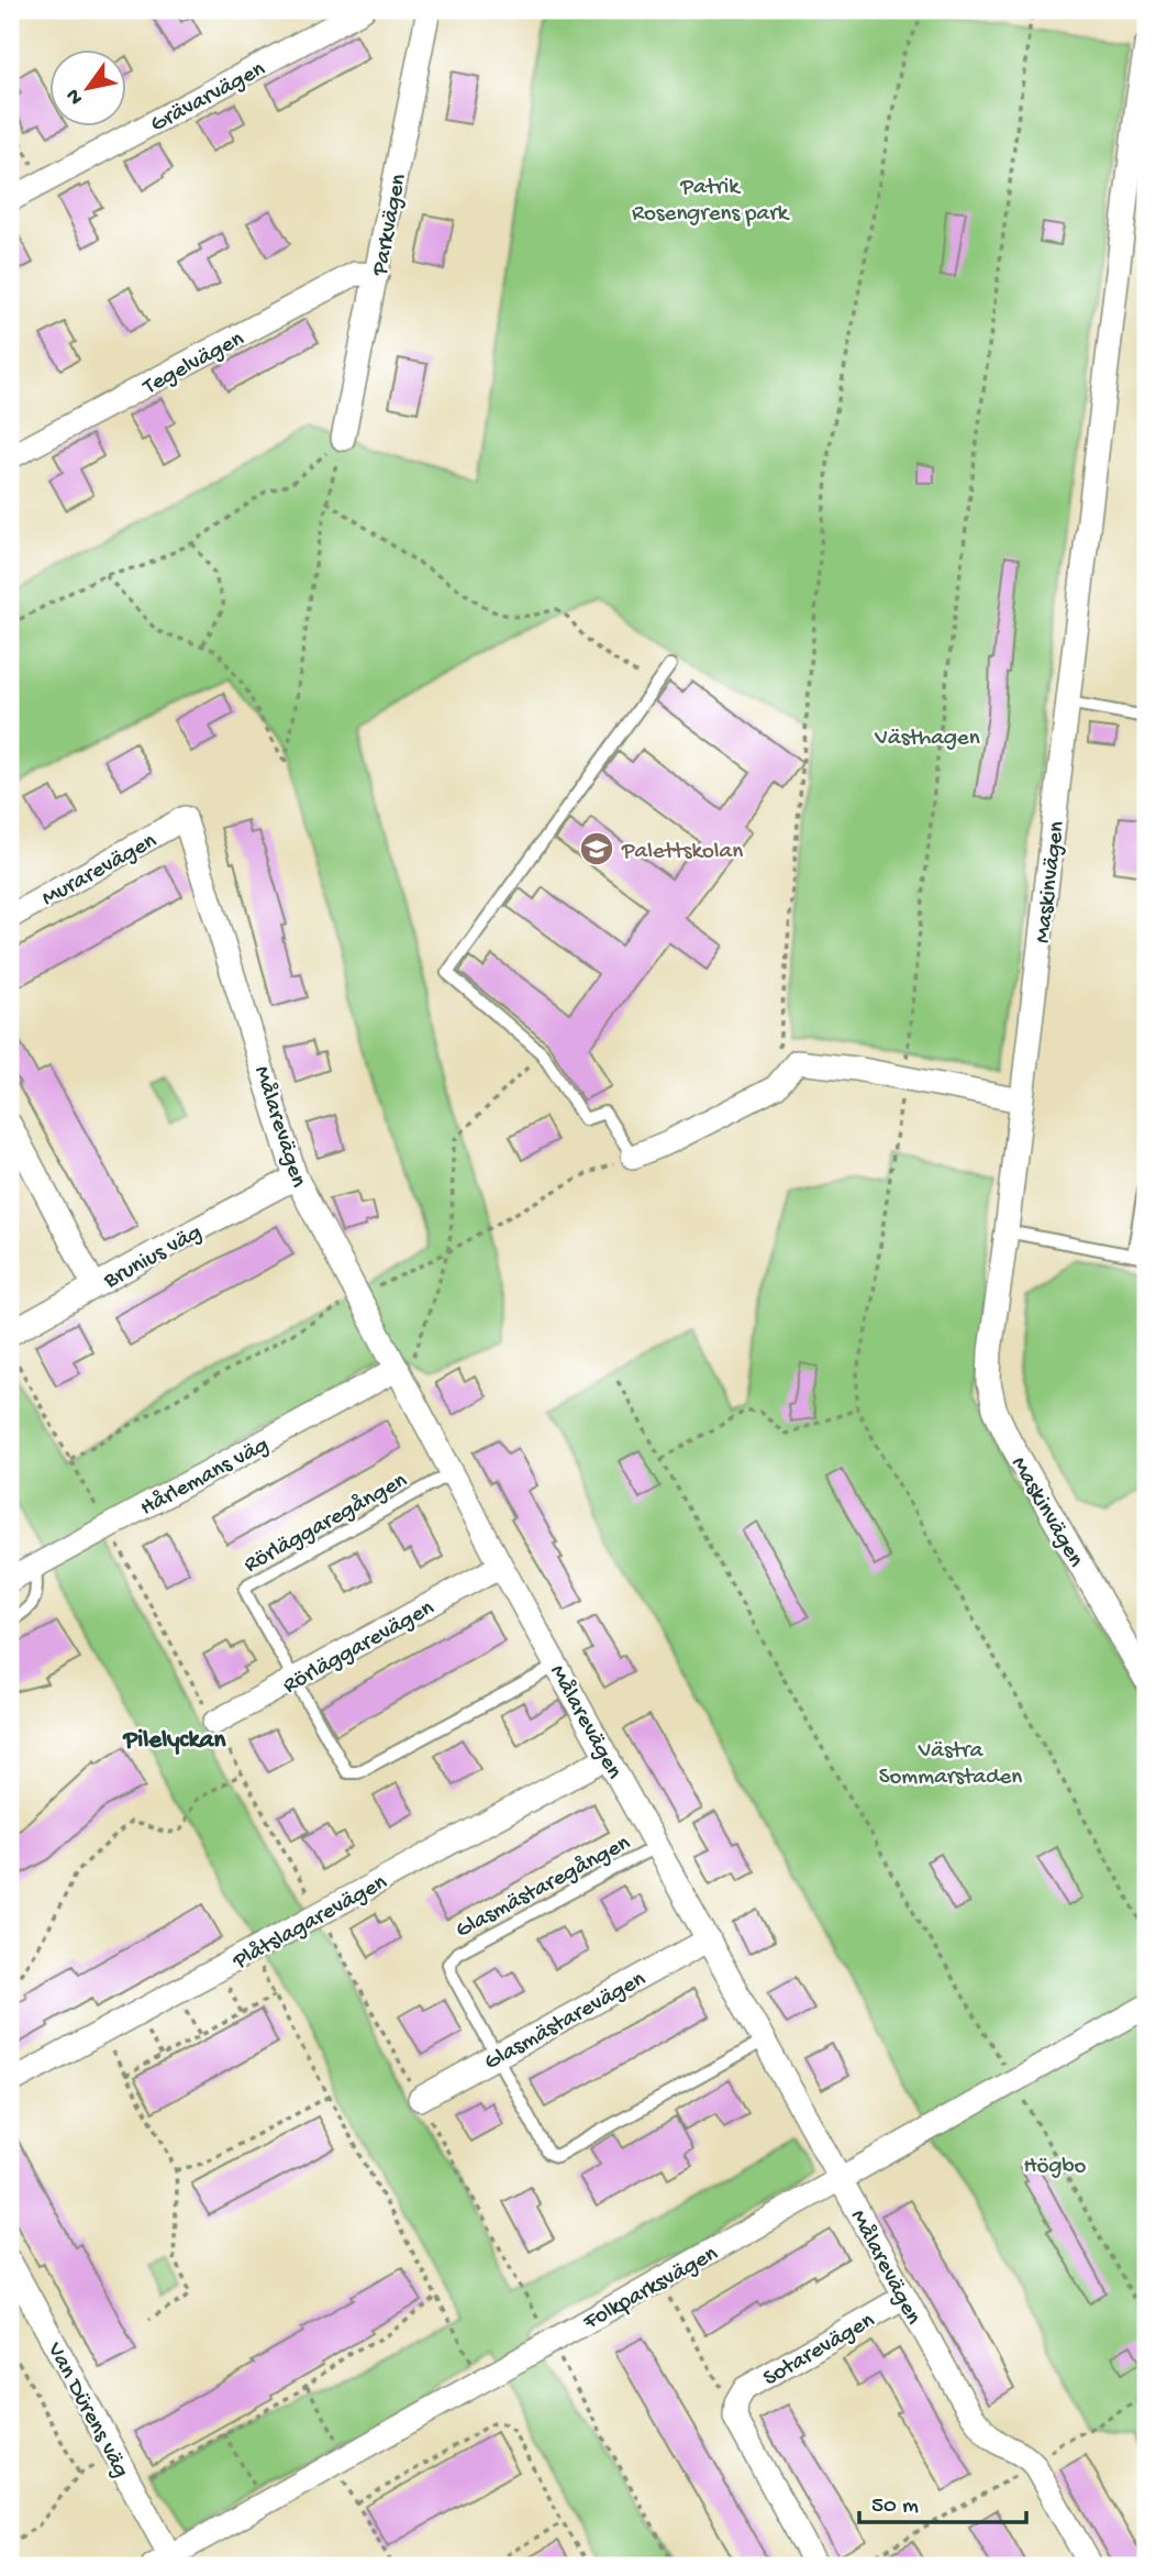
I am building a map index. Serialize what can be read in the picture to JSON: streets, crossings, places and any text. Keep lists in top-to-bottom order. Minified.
{"streets":{"street":["Grävarvägen","Parkvägen","Tegelvägen","Murarevägen","Maskinvägen","Målarevägen","Brunius väg","Hårlemans väg","Rörläggarevägen","Plåtslagarevägen","Glasmästarevägen","Folkparksvägen","Sotarevägen","Van Dürens väg"],"lane":["Rörläggaregången","Glasmästaregången"]},"crossings":[["Parkvägen","Tegelvägen"],["Murarevägen","Målarevägen"],["Målarevägen","Brunius väg"],["Målarevägen","Hårlemans väg"],["Målarevägen","Rörläggaregången"],["Målarevägen","Rörläggarevägen"],["Målarevägen","Glasmästaregången"],["Målarevägen","Plåtslagarevägen"],["Målarevägen","Glasmästarevägen"],["Målarevägen","Folkparksvägen"],["Målarevägen","Sotarevägen"],["Rörläggaregången","Rörläggarevägen"],["Glasmästaregången","Glasmästarevägen"],["Folkparksvägen","Van Dürens väg"]],"districts":["Pilelyckan"],"parks":["Patrik Rosengrens park","Västhagen","Västra Sommarstaden","Högbo"],"places":{"school or university":["Palettskolan"]},"scale_bar":"50 m","north":"bottom left"}
